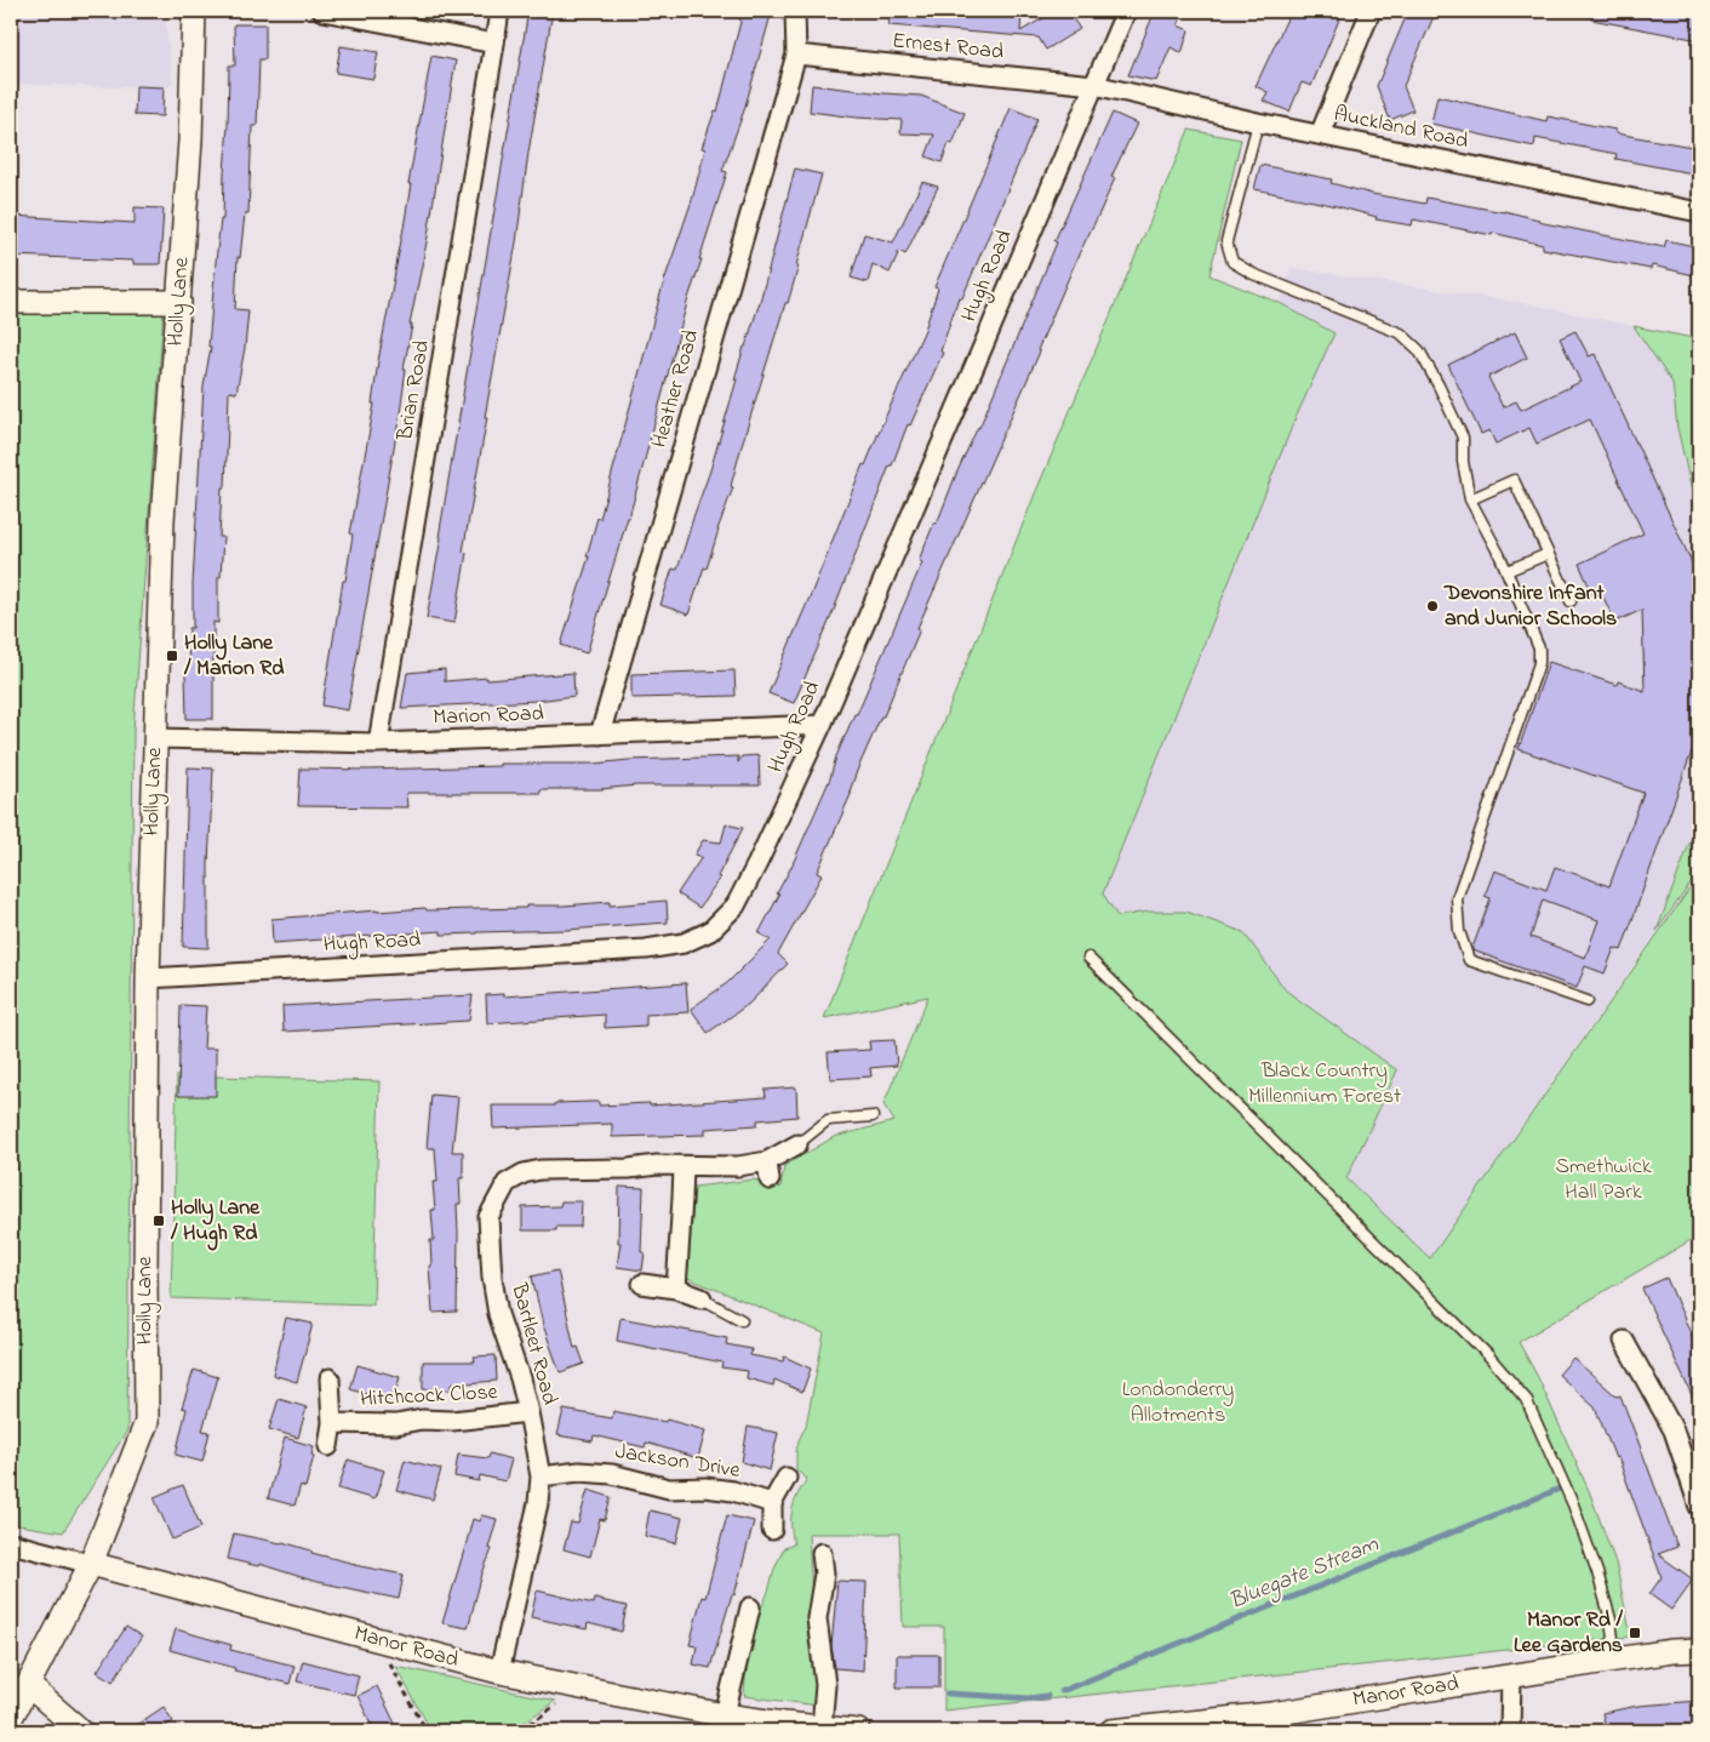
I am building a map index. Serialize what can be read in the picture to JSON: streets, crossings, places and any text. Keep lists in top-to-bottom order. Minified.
{"streets":{"street":["Ernest Road","Auckland Road","Hugh Road","Holly Lane","Heather Road","Brian Road","Marion Road","Bartleet Road","Hitchcock Close","Jackson Drive","Manor Road"]},"crossings":[["Ernest Road","Auckland Road"],["Ernest Road","Hugh Road"],["Ernest Road","Heather Road"],["Auckland Road","Hugh Road"],["Hugh Road","Holly Lane"],["Hugh Road","Marion Road"],["Holly Lane","Marion Road"],["Holly Lane","Manor Road"],["Heather Road","Marion Road"],["Brian Road","Marion Road"],["Bartleet Road","Hitchcock Close"],["Bartleet Road","Jackson Drive"],["Bartleet Road","Manor Road"]],"water":["Bluegate Stream"],"parks":["Black Country Millennium Forest","Smethwick Hall Park","Londonderry Allotments"],"places":{"other":["Devonshire Infant and Junior Schools"],"transit":["Holly Lane / Marion Rd","Holly Lane / Hugh Rd","Manor Rd / Lee Gardens"]}}
